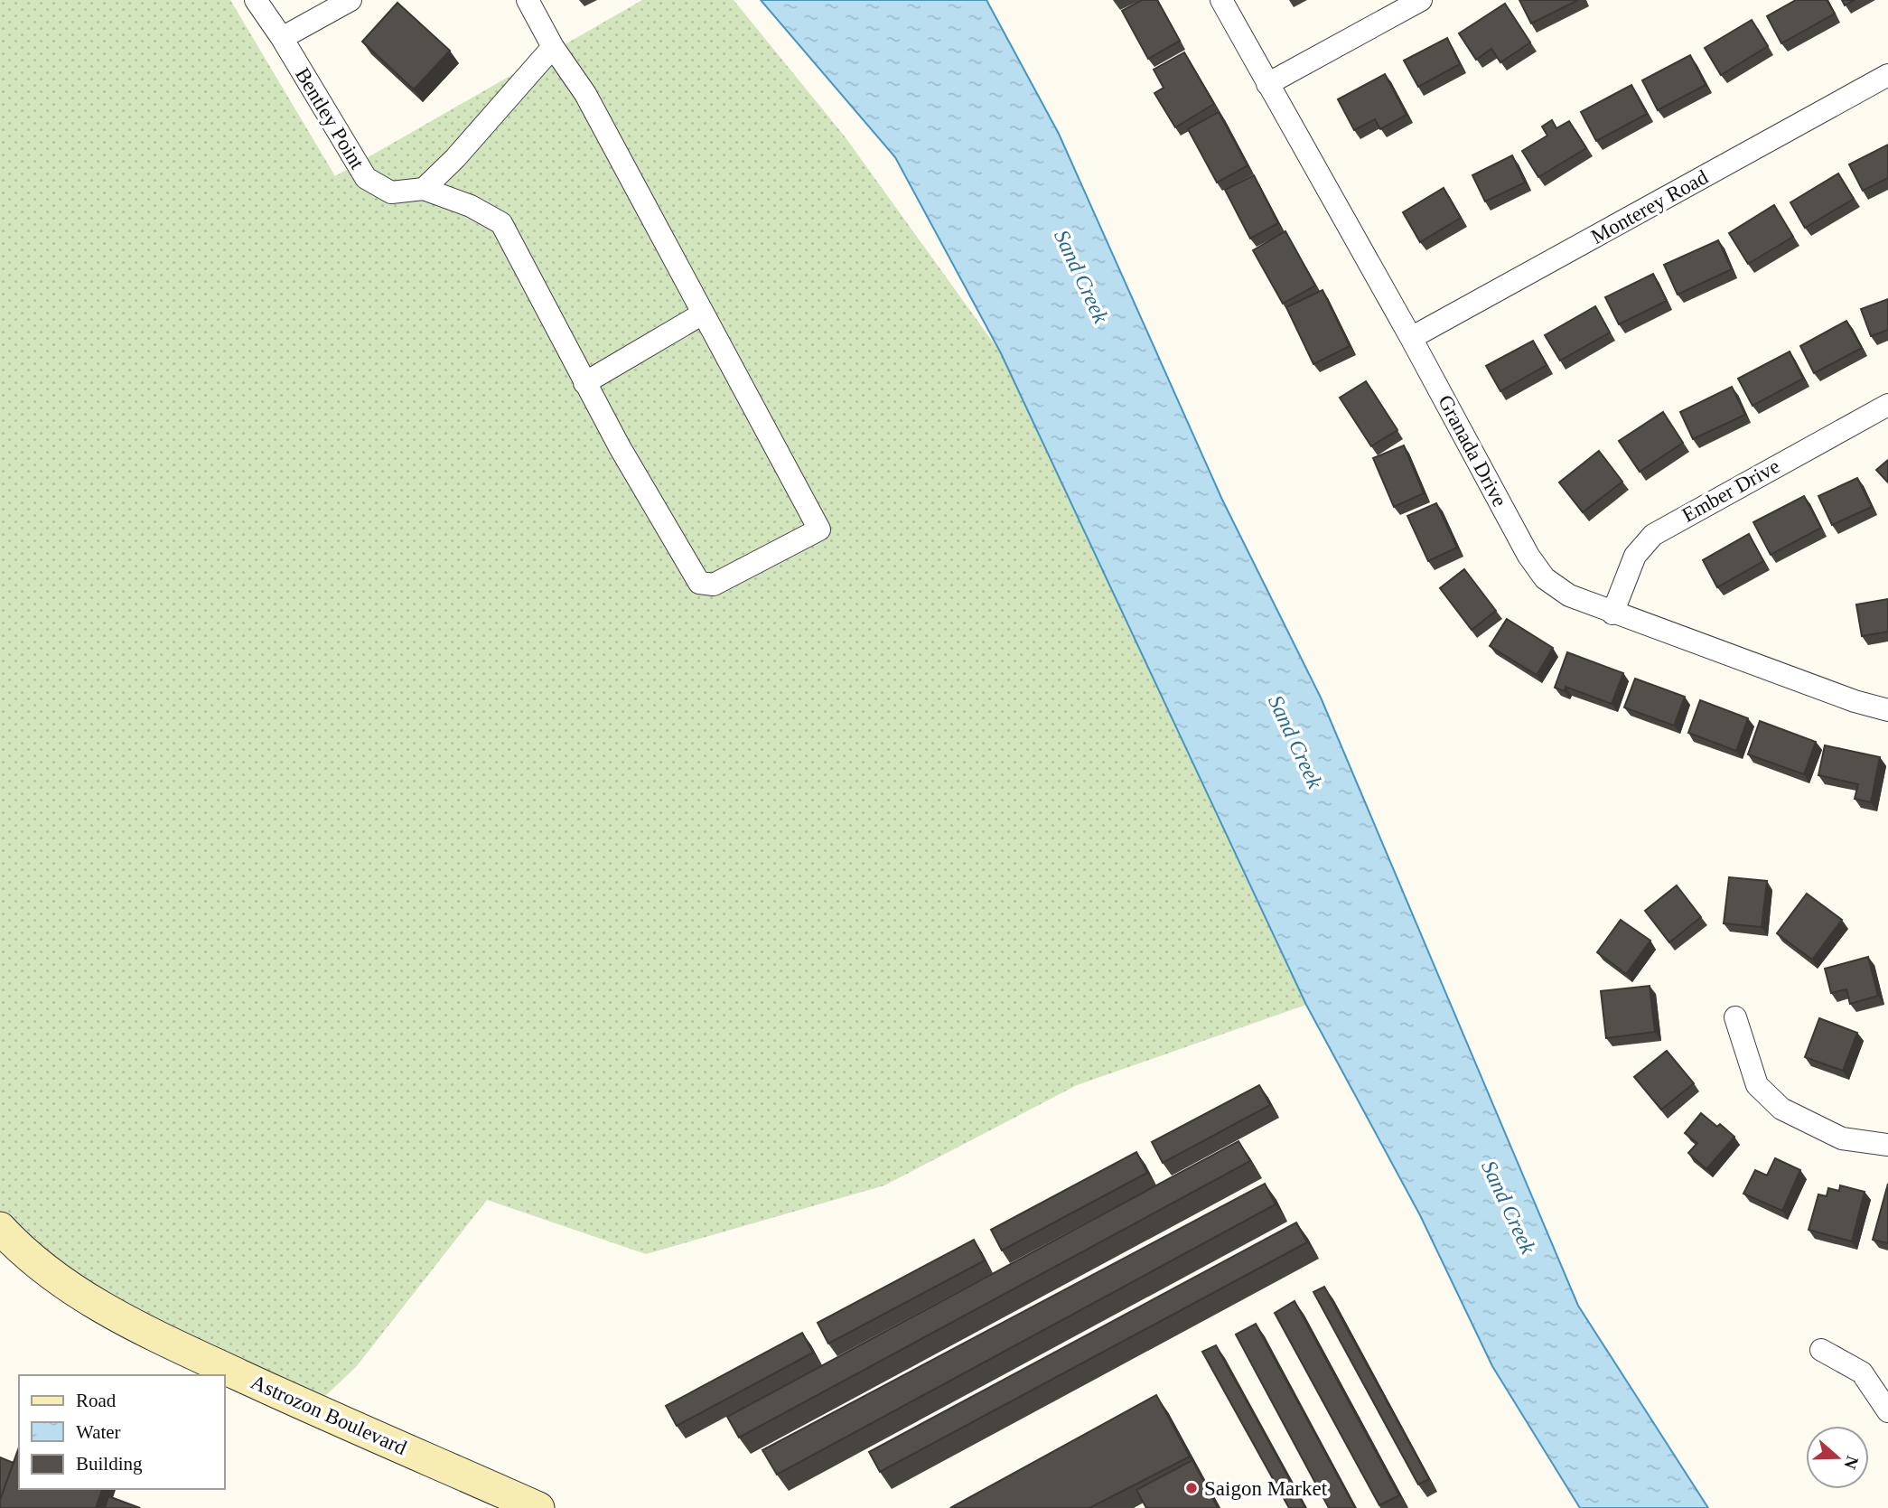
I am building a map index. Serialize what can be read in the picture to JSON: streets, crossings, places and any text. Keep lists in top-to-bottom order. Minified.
{"streets":{"main road":["Astrozon Boulevard"],"street":["Bentley Point","Monterey Road","Granada Drive","Ember Drive"]},"crossings":[["Monterey Road","Granada Drive"],["Granada Drive","Ember Drive"]],"water":["Sand Creek"],"places":["Saigon Market"],"legend":["Road","Water","Building"],"north":"right"}
